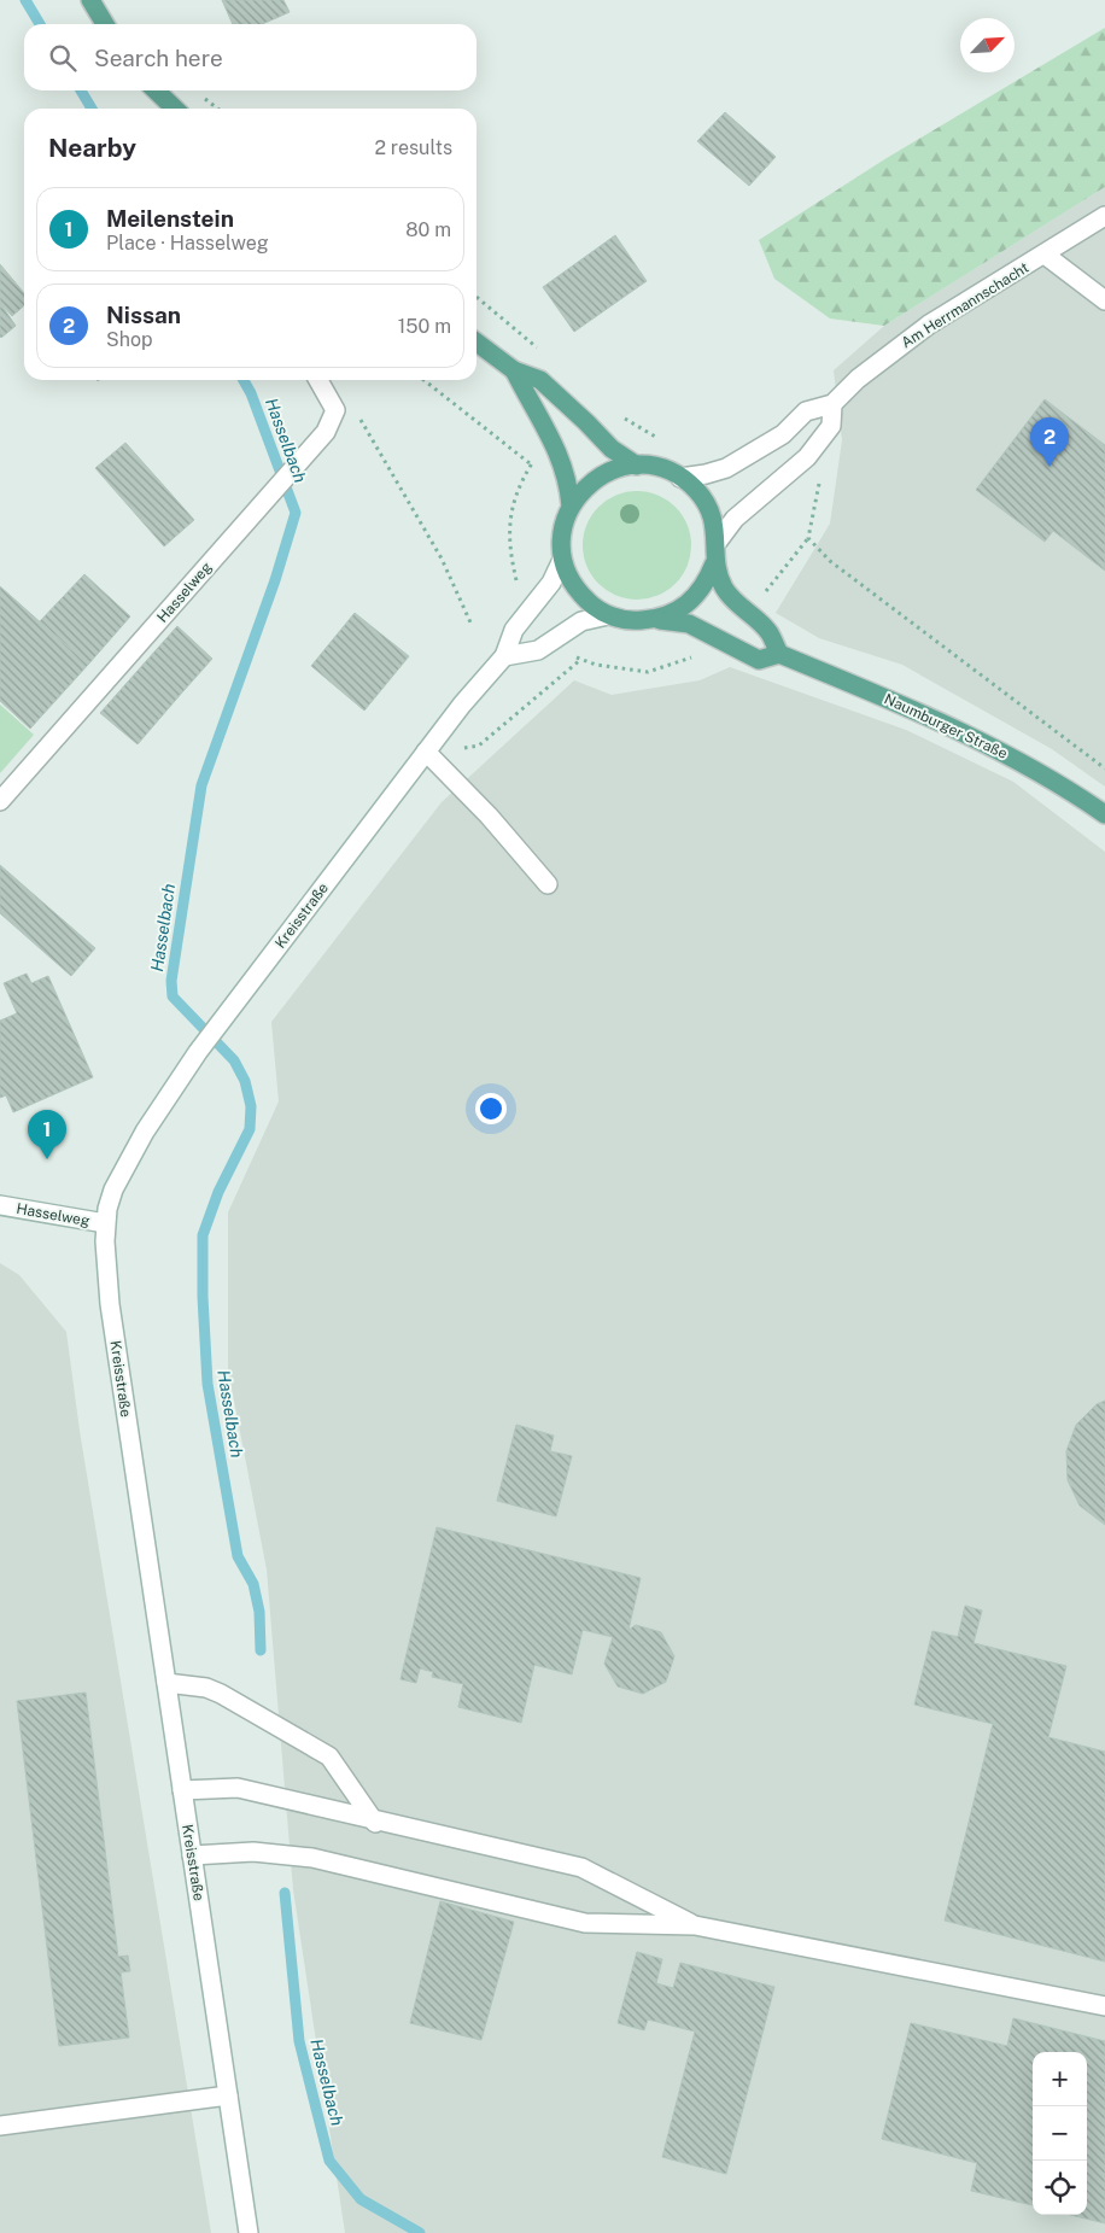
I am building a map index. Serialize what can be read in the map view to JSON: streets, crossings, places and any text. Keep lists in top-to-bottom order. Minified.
{"streets":{"main road":["Am Herrmannschacht","Hasselweg","Naumburger Straße","Kreisstraße"]},"crossings":[["Am Herrmannschacht","Naumburger Straße"],["Am Herrmannschacht","Kreisstraße"],["Hasselweg","Kreisstraße"],["Naumburger Straße","Kreisstraße"]],"water":["Hasselbach"],"north":"top right","page":{"search":"Search here","heading":["Nearby","2 results"],"list":[{"mark":"1","name":"Meilenstein","note":"Place · Hasselweg","value":"80 m"},{"mark":"2","name":"Nissan","note":"Shop","value":"150 m"}],"pins":["2","1"],"map_buttons":["+","−"]}}
